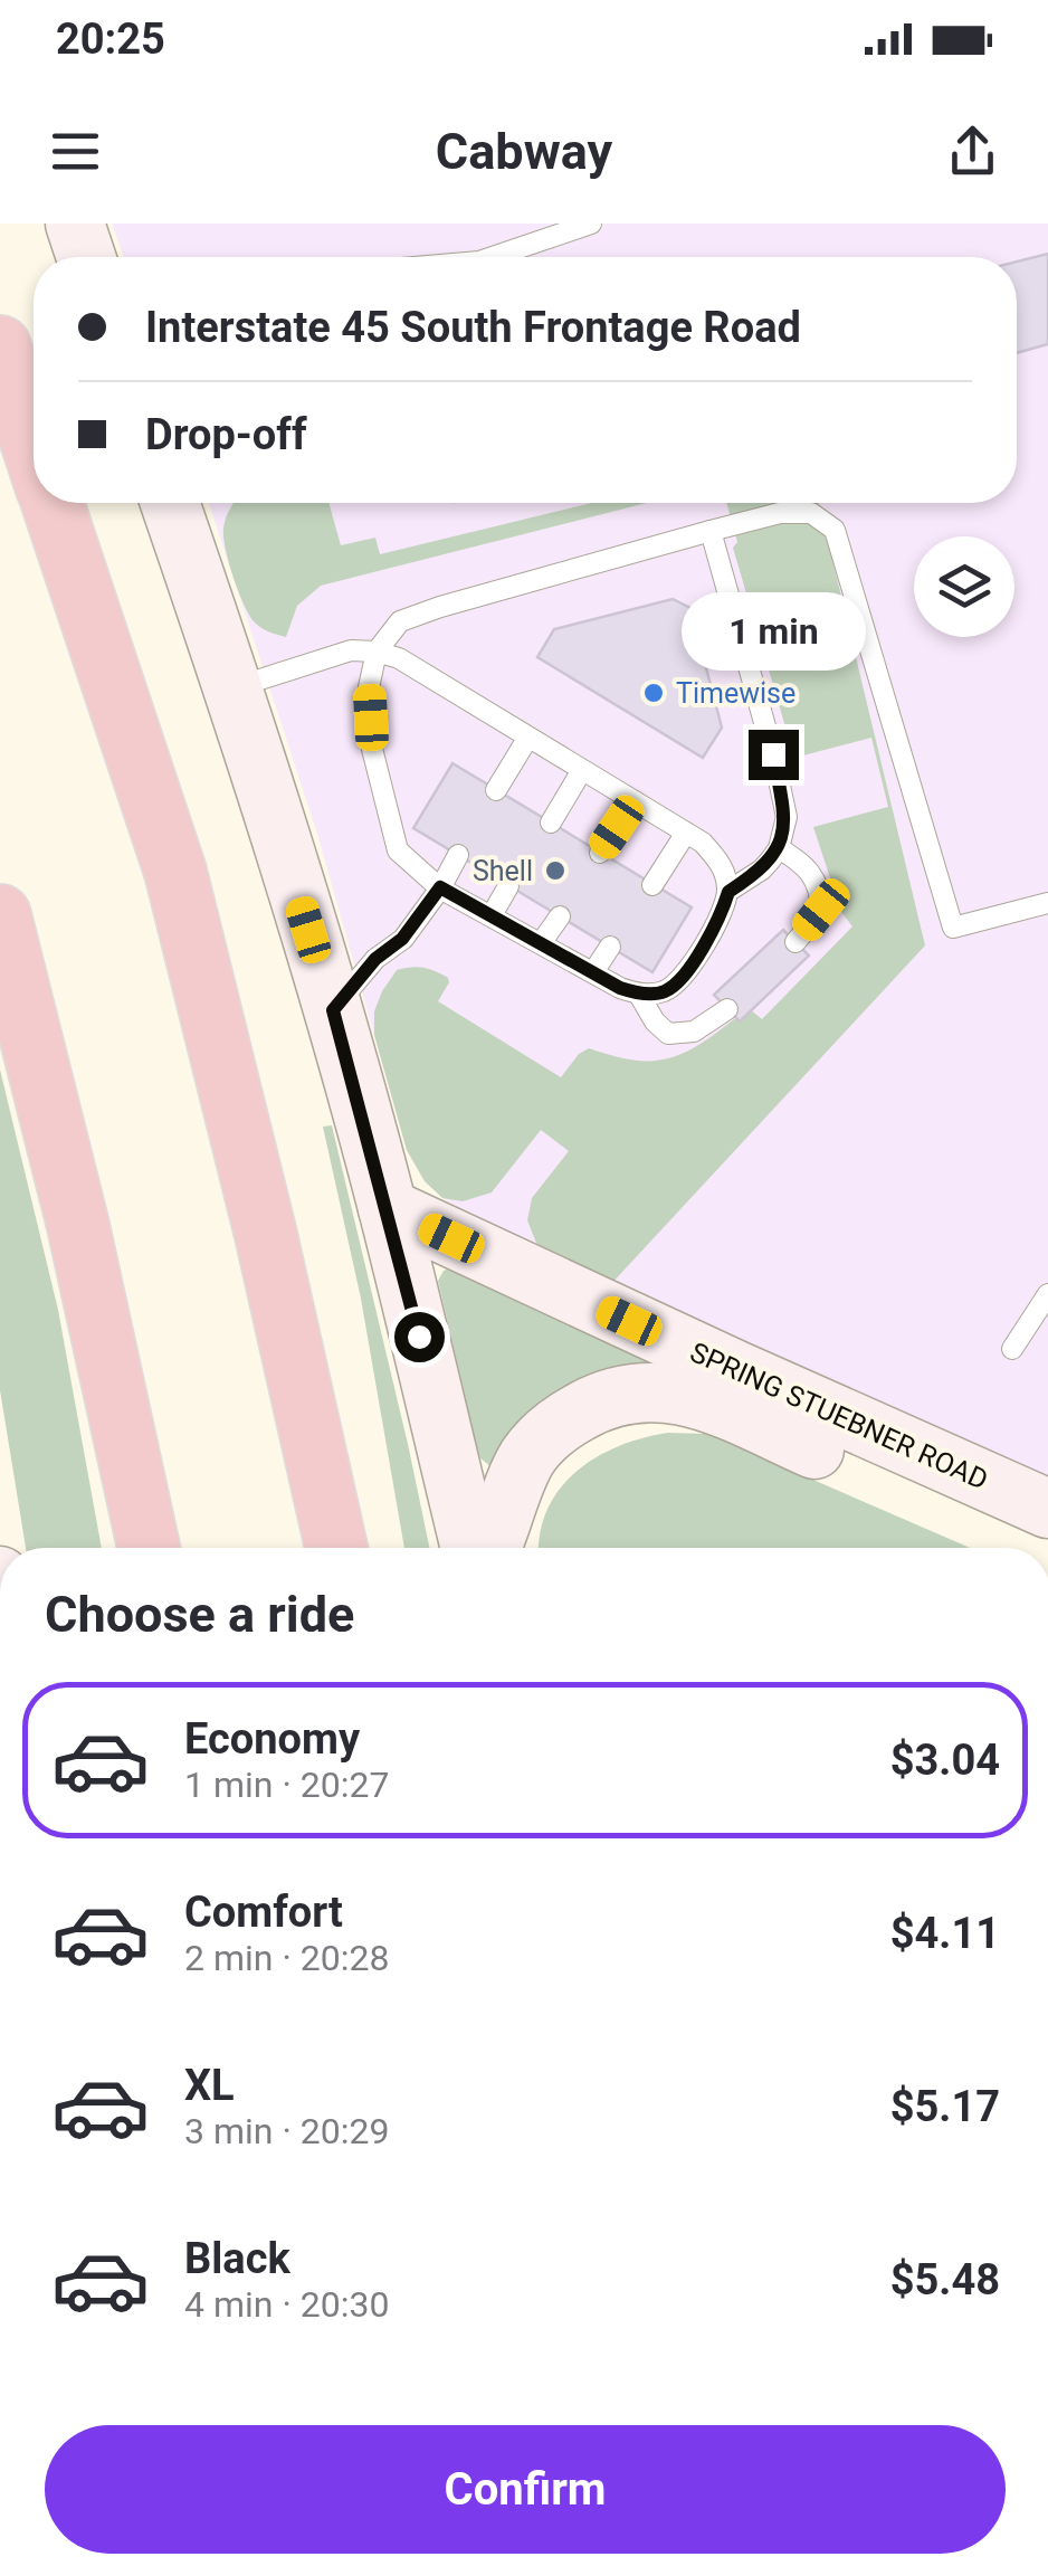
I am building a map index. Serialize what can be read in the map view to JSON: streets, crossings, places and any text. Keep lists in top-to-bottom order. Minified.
{"streets":{"main road":["SPRING STUEBNER ROAD"]},"places":["Timewise","Shell"],"page":{"status":"20:25","header":"Cabway","banner":["Interstate 45 South Frontage Road","Drop-off"],"bubble":"1 min","heading":"Choose a ride","list":[{"name":"Economy","note":"1 min · 20:27","value":"$3.04"},{"name":"Comfort","note":"2 min · 20:28","value":"$4.11"},{"name":"XL","note":"3 min · 20:29","value":"$5.17"},{"name":"Black","note":"4 min · 20:30","value":"$5.48"}],"buttons":"Confirm"}}
